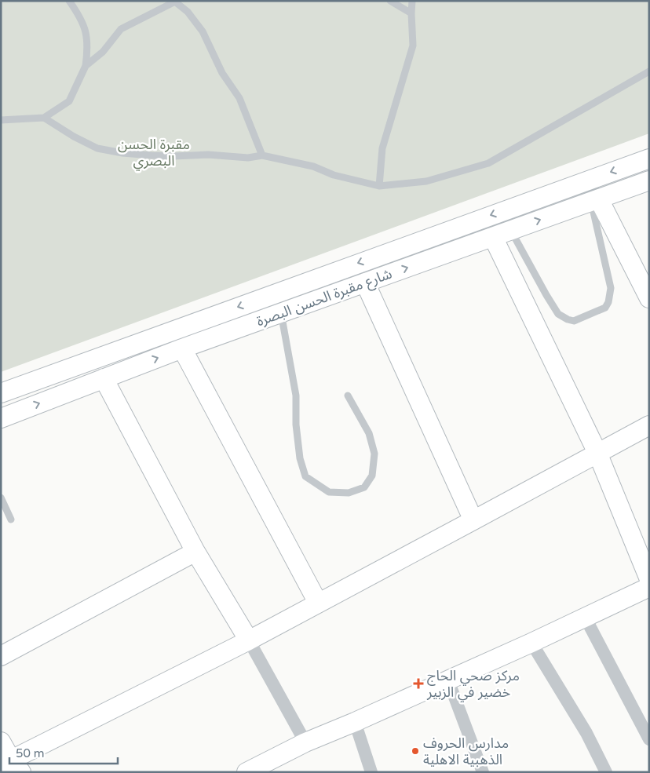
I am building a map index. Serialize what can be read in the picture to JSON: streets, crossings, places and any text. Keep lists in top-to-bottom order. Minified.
{"streets":{"street":["شارع مقبرة الحسن البصرة"]},"parks":["مقبرة الحسن البصري"],"places":{"health":["مركز صحي الحاج خضير في الزبير"],"other":["مدارس الحروف الذهبية الاهلية"]},"scale_bar":"50 m"}
